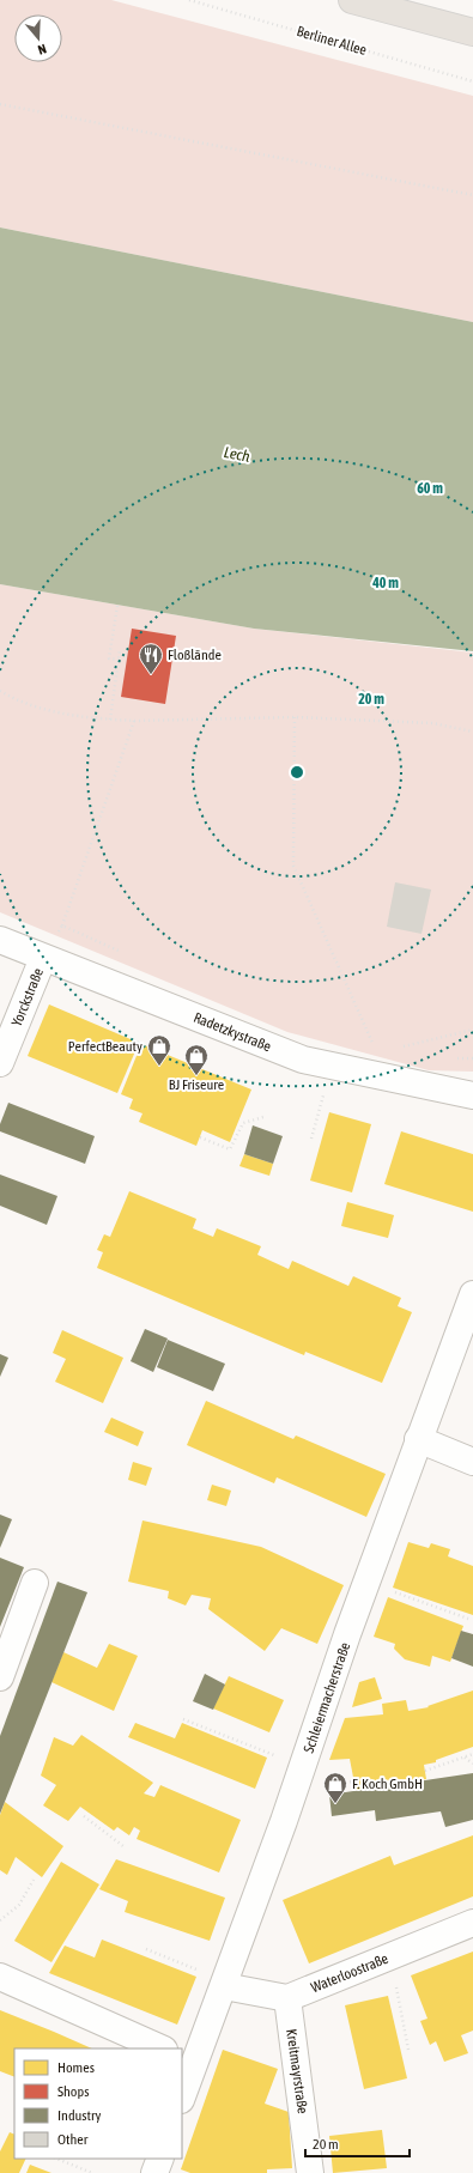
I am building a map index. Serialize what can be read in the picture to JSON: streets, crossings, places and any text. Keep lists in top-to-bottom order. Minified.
{"streets":{"street":["Yorckstraße","Radetzkystraße","Schleiermacherstraße","Waterloostraße","Kreitmayrstraße"],"path":["Berliner Allee"]},"crossings":[["Yorckstraße","Radetzkystraße"],["Waterloostraße","Kreitmayrstraße"]],"water":["Lech"],"places":{"restaurant":["Floßlände"],"shop":["PerfectBeauty","BJ Friseure","F. Koch GmbH"]},"legend":["Homes","Shops","Industry","Other"],"scale_bar":"20 m","north":"bottom","rings":["60 m","40 m","20 m"]}
